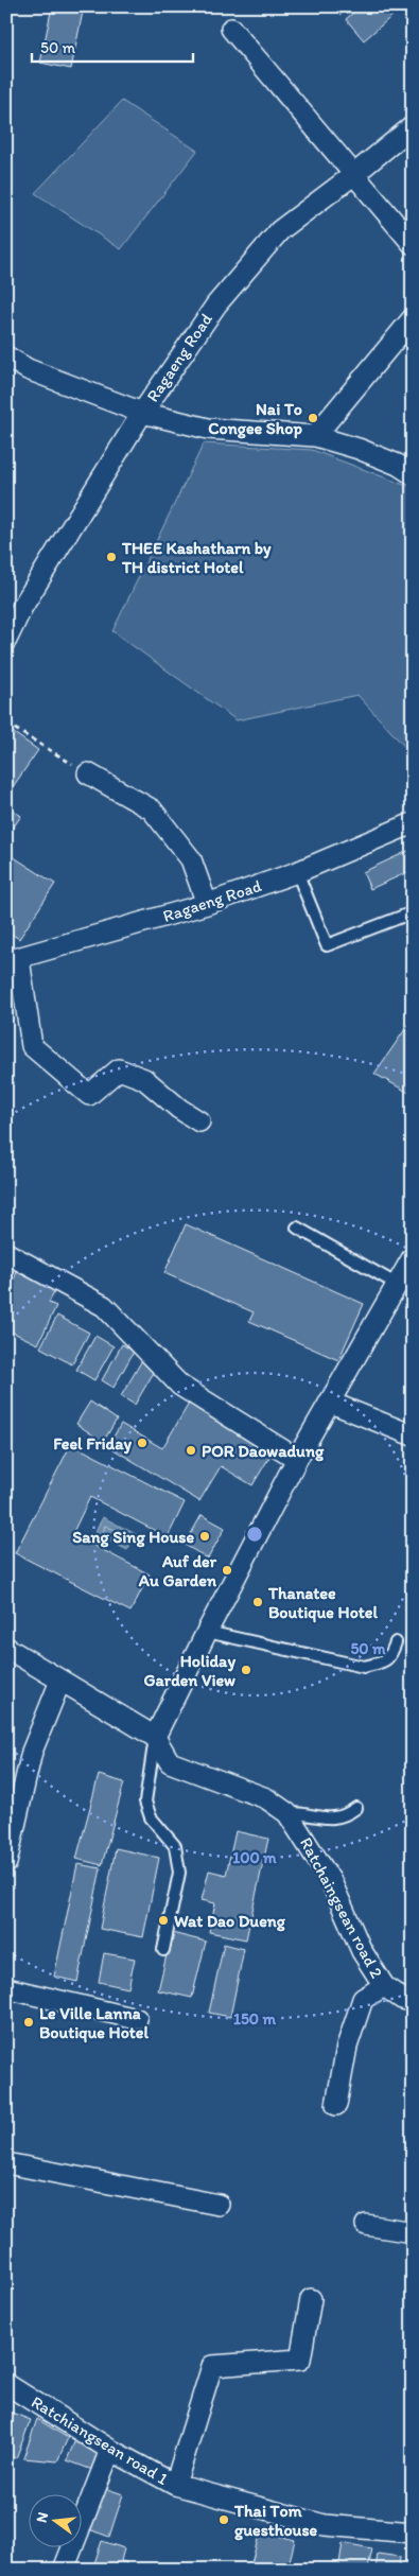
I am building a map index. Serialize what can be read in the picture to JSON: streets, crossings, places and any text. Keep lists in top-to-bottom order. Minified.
{"streets":{"street":["Ragaeng Road","Ratchaingsean road 2","Ratchiangsean road 1"]},"places":["Nai To Congee Shop","THEE Kashatharn by TH district Hotel","Feel Friday","POR Daowadung","Sang Sing House","Auf der Au Garden","Thanatee Boutique Hotel","Holiday Garden View","Wat Dao Dueng","Le Ville Lanna Boutique Hotel","Thai Tom guesthouse"],"scale_bar":"50 m","north":"left","rings":["50 m","100 m","150 m"]}
